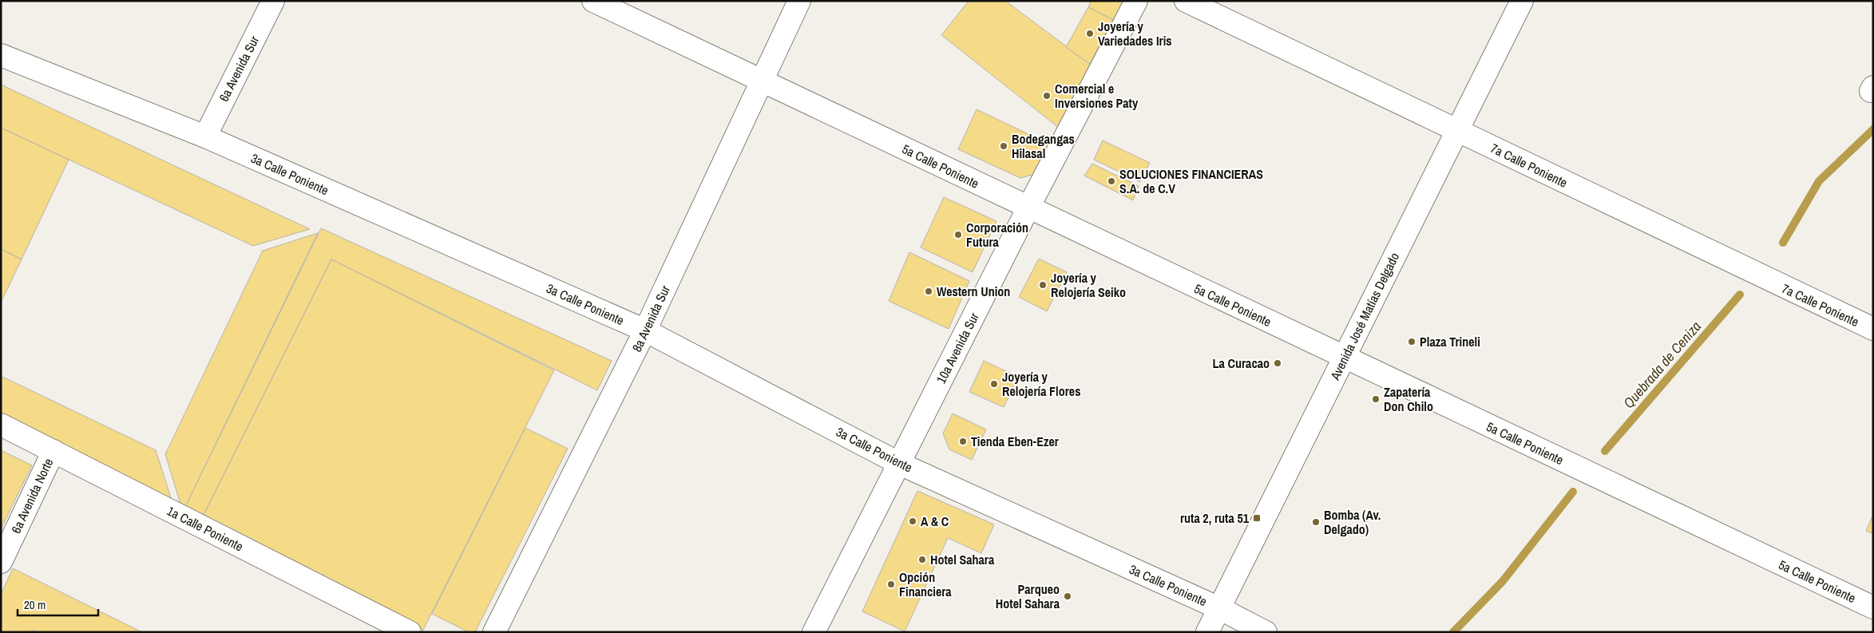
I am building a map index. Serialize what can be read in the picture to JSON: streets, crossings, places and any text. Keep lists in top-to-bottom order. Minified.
{"streets":{"street":["6a Avenida Sur","7a Calle Poniente","5a Calle Poniente","3a Calle Poniente","Avenida José Matías Delgado","8a Avenida Sur","10a Avenida Sur","6a Avenida Norte","1a Calle Poniente"]},"crossings":[["6a Avenida Sur","3a Calle Poniente"],["7a Calle Poniente","Avenida José Matías Delgado"],["5a Calle Poniente","Avenida José Matías Delgado"],["5a Calle Poniente","8a Avenida Sur"],["5a Calle Poniente","10a Avenida Sur"],["3a Calle Poniente","Avenida José Matías Delgado"],["3a Calle Poniente","8a Avenida Sur"],["3a Calle Poniente","10a Avenida Sur"],["6a Avenida Norte","1a Calle Poniente"]],"water":["Quebrada de Ceniza"],"places":{"other":["Joyería y Variedades Iris","Comercial e Inversiones Paty","Bodegangas Hilasal","SOLUCIONES FINANCIERAS S.A. de C.V","Corporación Futura","Joyería y Relojería Seiko","Western Union","Plaza Trineli","La Curacao","Joyería y Relojería Flores","Zapatería Don Chilo","Tienda Eben-Ezer","A & C","Bomba (Av. Delgado)","Hotel Sahara","Opción Financiera","Parqueo Hotel Sahara"],"transit":["ruta 2, ruta 51"]},"scale_bar":"20 m"}
